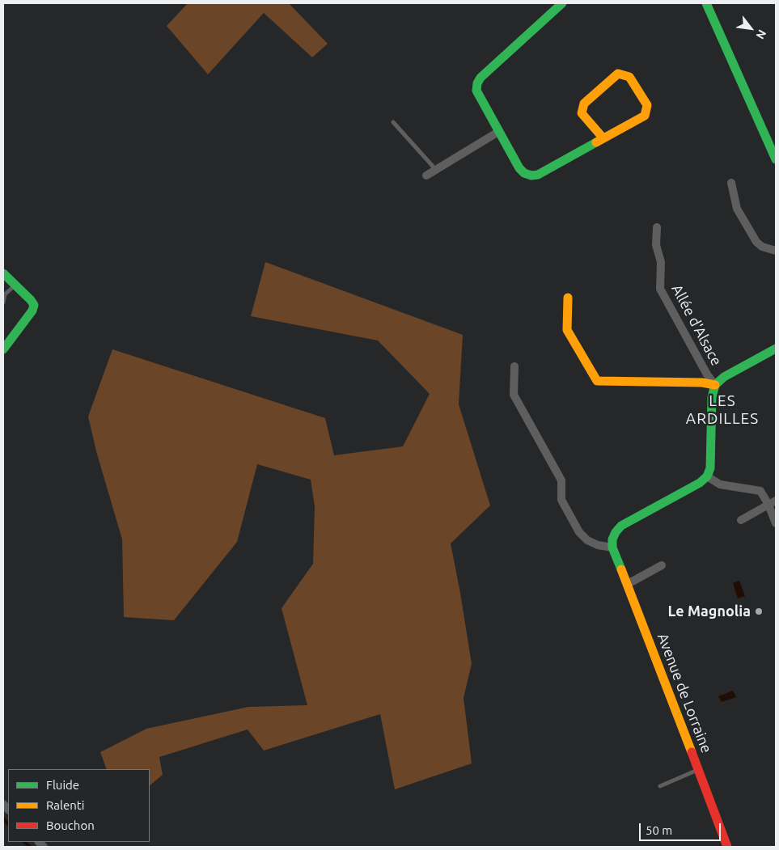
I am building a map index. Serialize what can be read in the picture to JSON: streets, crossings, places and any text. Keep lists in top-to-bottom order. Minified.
{"streets":{"street":["Allée d'Alsace","Avenue de Lorraine"]},"districts":["LES ARDILLES"],"places":["Le Magnolia"],"legend":["Fluide","Ralenti","Bouchon"],"scale_bar":"50 m","north":"bottom right"}
